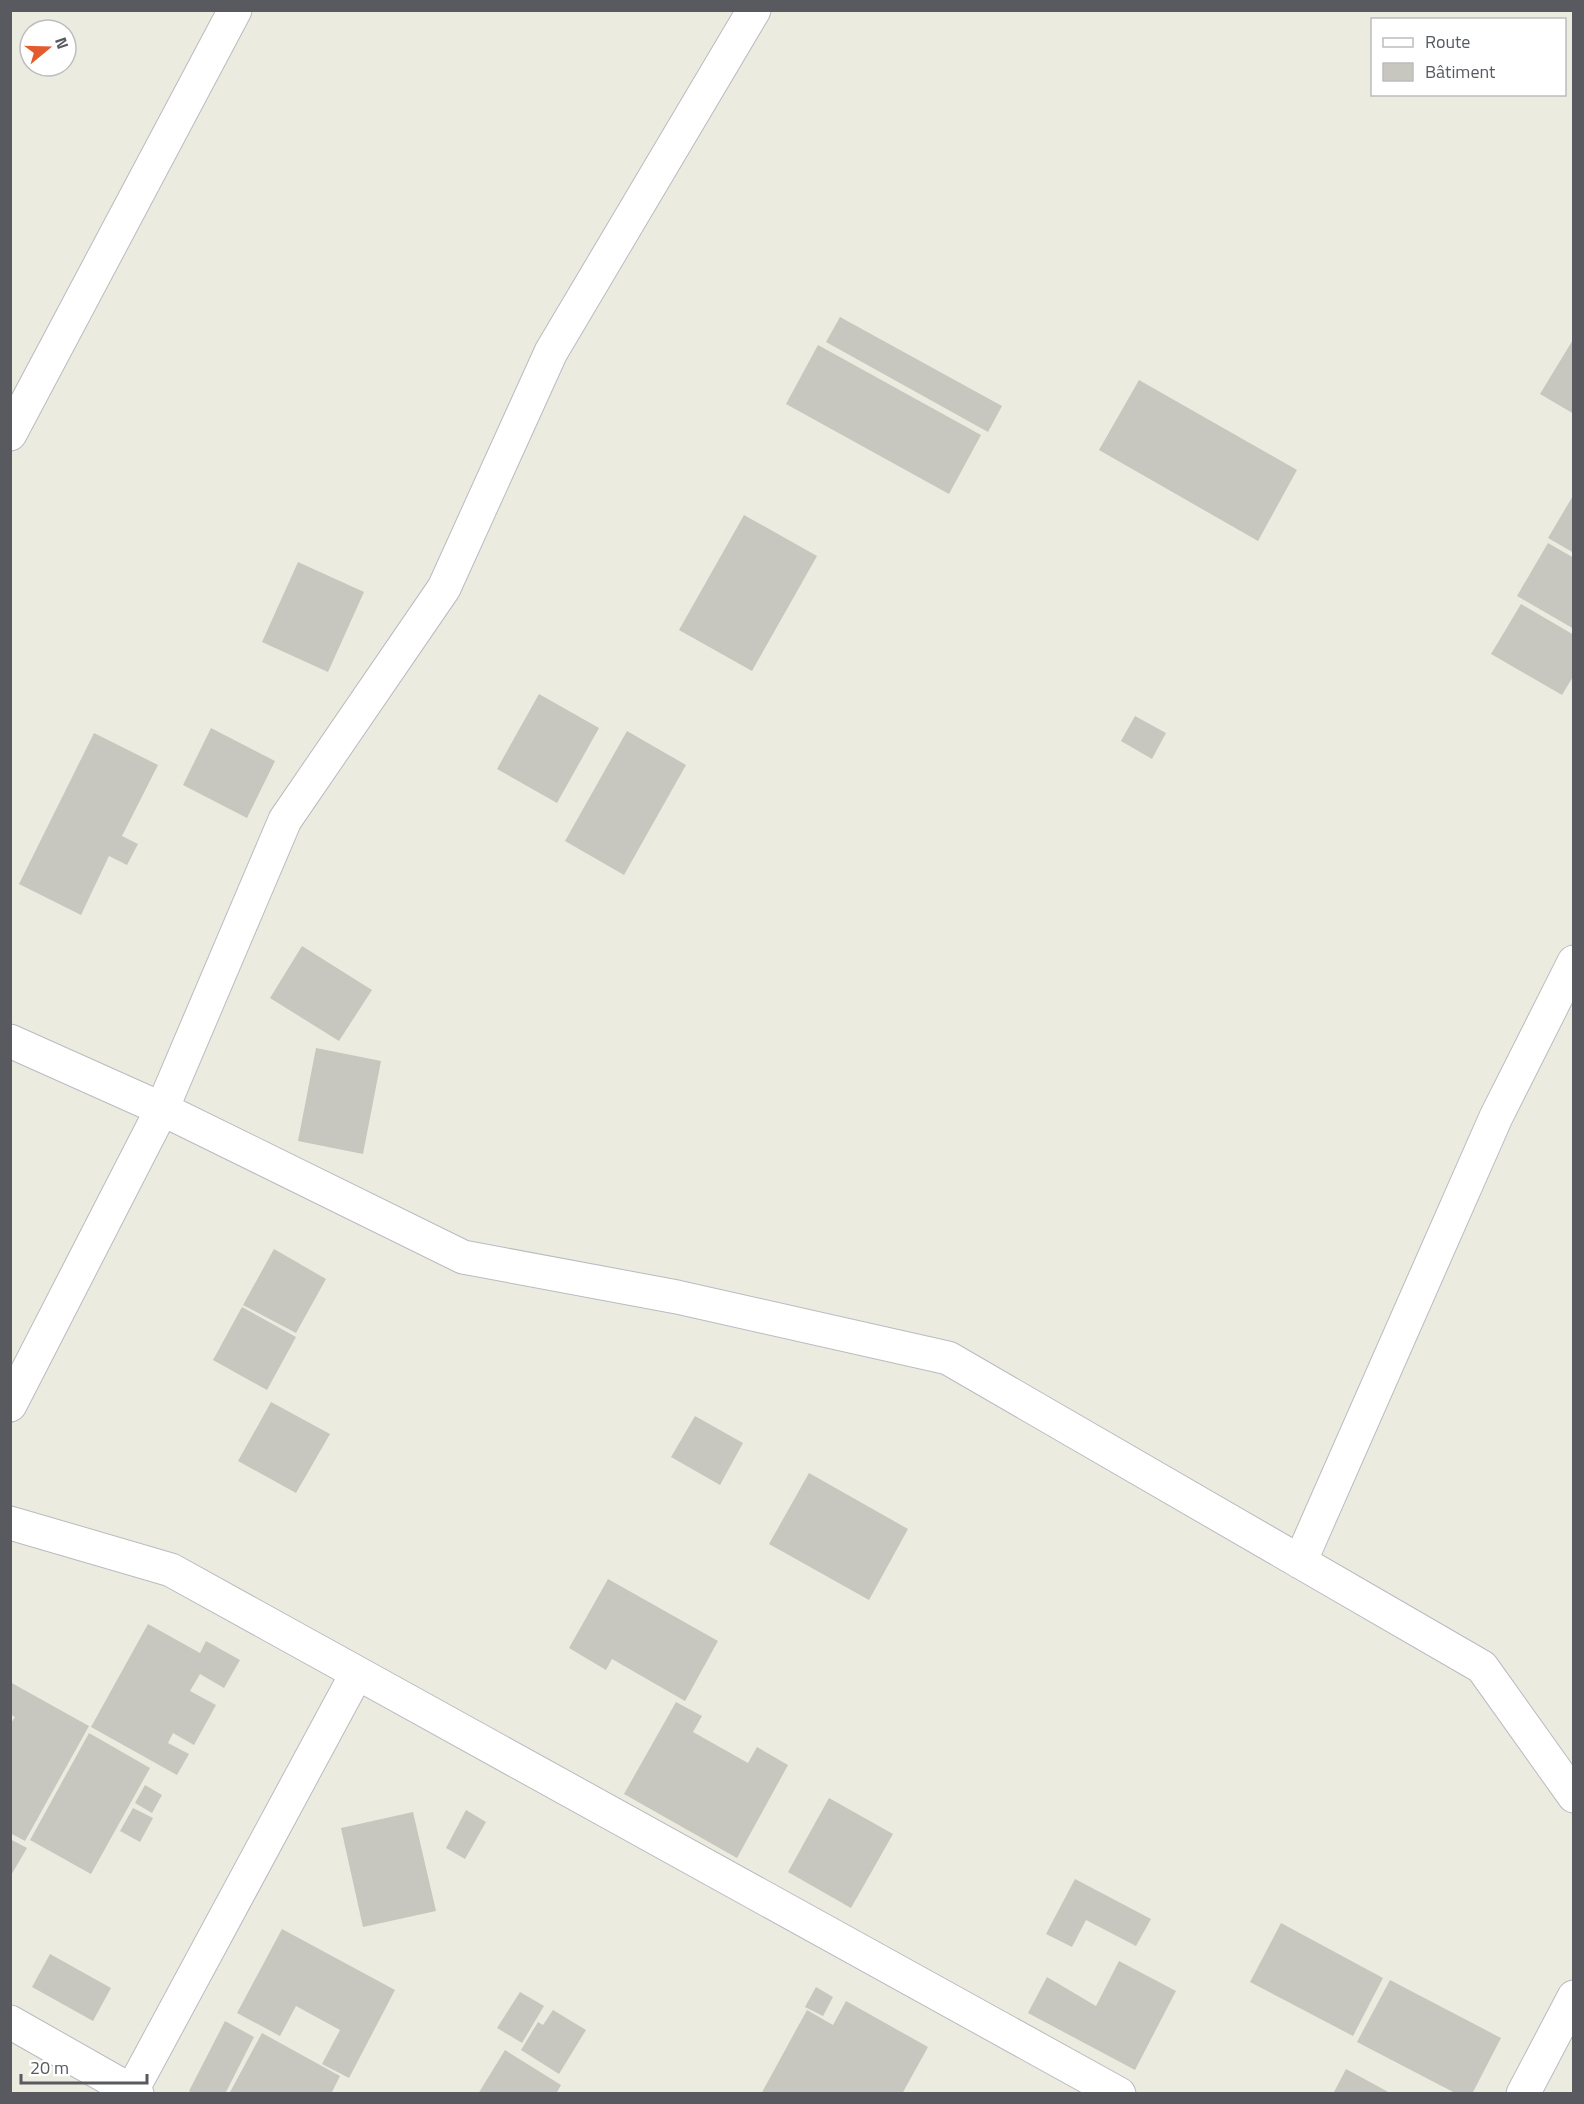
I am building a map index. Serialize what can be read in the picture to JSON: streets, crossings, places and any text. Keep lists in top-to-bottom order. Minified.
{"legend":["Route","Bâtiment"],"scale_bar":"20 m","north":"right"}
